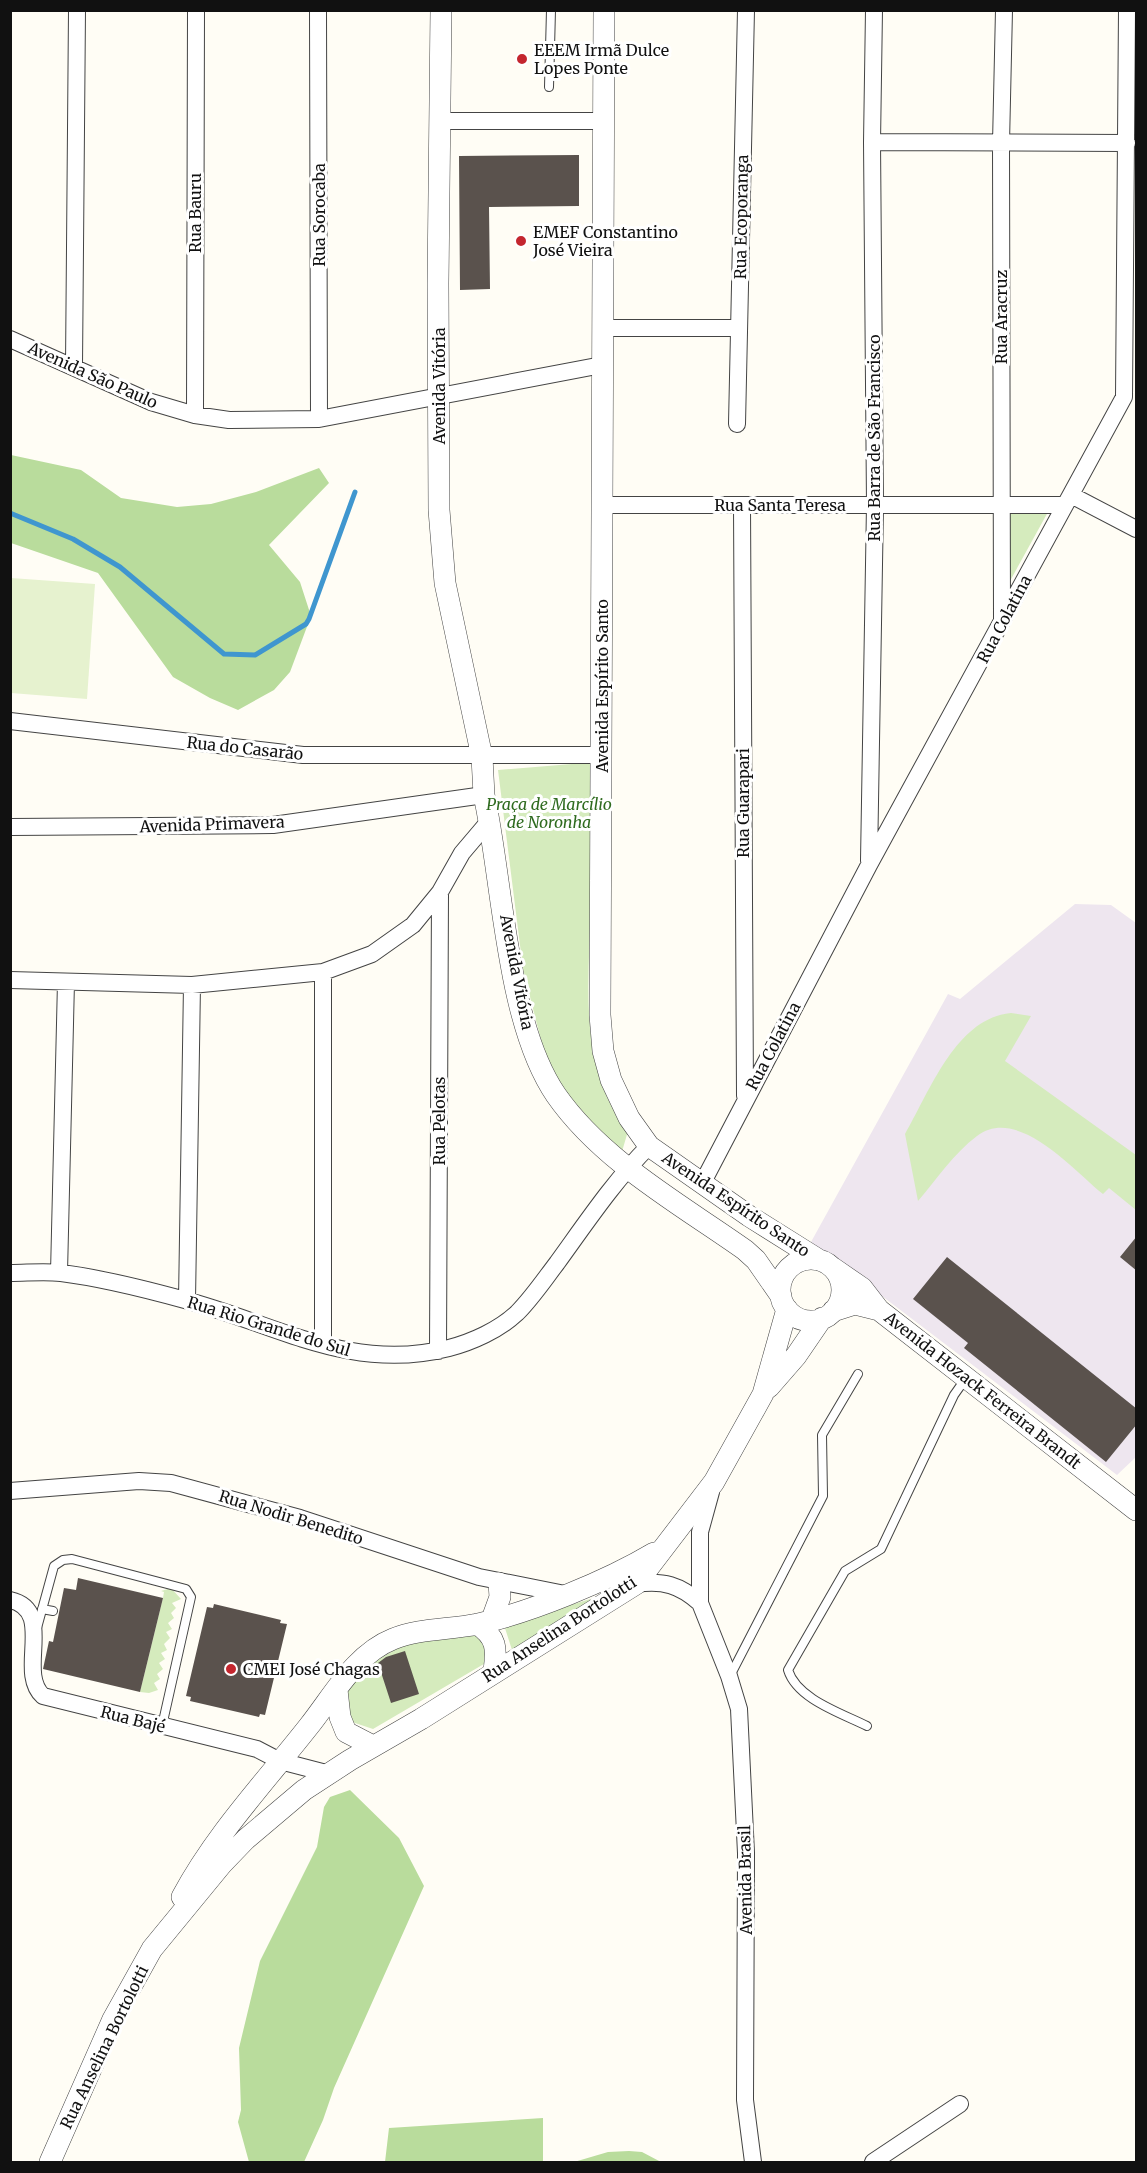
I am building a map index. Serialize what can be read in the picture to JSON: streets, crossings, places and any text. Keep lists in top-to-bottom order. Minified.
{"streets":{"street":["Rua Bauru","Rua Sorocaba","Rua Ecoporanga","Rua Aracruz","Avenida São Paulo","Avenida Vitória","Rua Barra de São Francisco","Rua Santa Teresa","Rua Colatina","Avenida Espírito Santo","Rua do Casarão","Rua Guarapari","Avenida Primavera","Rua Pelotas","Rua Rio Grande do Sul","Avenida Hozack Ferreira Brandt","Rua Nodir Benedito","Rua Anselina Bortolotti","Rua Bajé","Avenida Brasil"]},"crossings":[["Rua Bauru","Avenida São Paulo"],["Rua Sorocaba","Avenida São Paulo"],["Rua Aracruz","Rua Santa Teresa"],["Rua Aracruz","Rua Colatina"],["Avenida São Paulo","Avenida Vitória"],["Avenida São Paulo","Avenida Espírito Santo"],["Avenida Vitória","Avenida Espírito Santo"],["Avenida Vitória","Rua do Casarão"],["Avenida Vitória","Avenida Primavera"],["Avenida Vitória","Rua Rio Grande do Sul"],["Avenida Vitória","Avenida Hozack Ferreira Brandt"],["Rua Barra de São Francisco","Rua Santa Teresa"],["Rua Barra de São Francisco","Rua Colatina"],["Rua Santa Teresa","Rua Colatina"],["Rua Santa Teresa","Avenida Espírito Santo"],["Rua Santa Teresa","Rua Guarapari"],["Rua Colatina","Avenida Espírito Santo"],["Rua Colatina","Rua Guarapari"],["Avenida Espírito Santo","Avenida Hozack Ferreira Brandt"],["Rua Pelotas","Rua Rio Grande do Sul"],["Rua Nodir Benedito","Rua Anselina Bortolotti"],["Rua Anselina Bortolotti","Rua Bajé"]],"parks":["Praça de Marcílio de Noronha"],"places":["EEEM Irmã Dulce Lopes Ponte","EMEF Constantino José Vieira","CMEI José Chagas"]}
